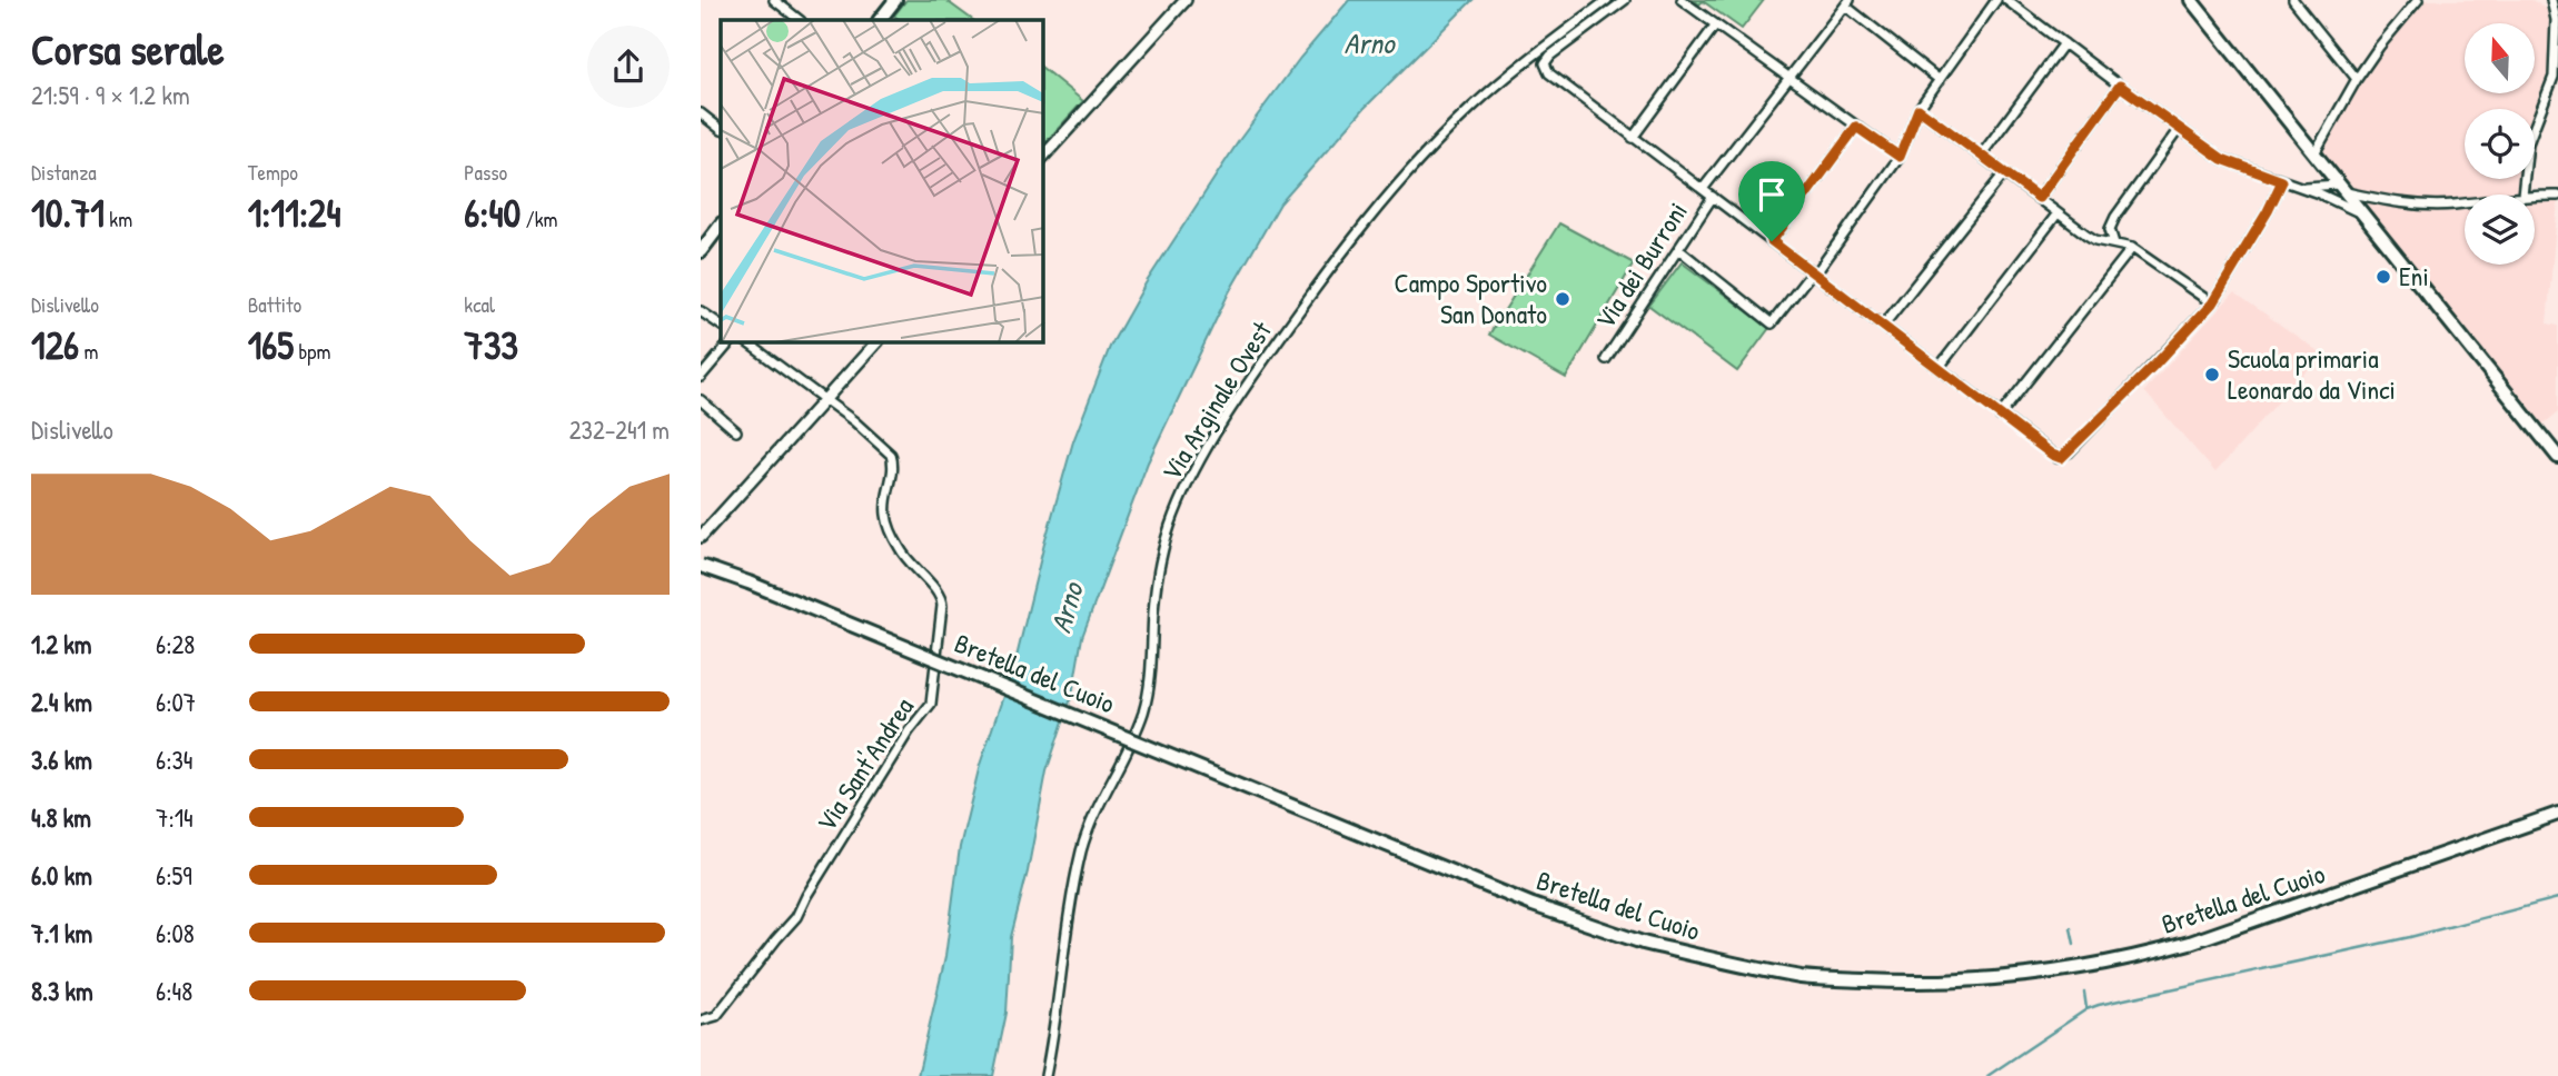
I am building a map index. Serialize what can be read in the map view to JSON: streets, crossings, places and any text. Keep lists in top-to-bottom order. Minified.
{"streets":{"main road":["Bretella del Cuoio"],"street":["Via dei Burroni","Via Arginale Ovest","Via Sant'Andrea"]},"water":["Arno"],"places":["Eni","Campo Sportivo San Donato","Scuola primaria Leonardo da Vinci"],"north":"top","page":{"heading":["Corsa serale","21:59 · 9 × 1.2 km"],"stats":[["Distanza","10.71 km"],["Tempo","1:11:24"],["Passo","6:40 /km"],["Dislivello","126 m"],["Battito","165 bpm"],["kcal","733"]],"chart":["Dislivello","232–241 m"],"list":[{"name":"1.2 km","note":"6:28"},{"name":"2.4 km","note":"6:07"},{"name":"3.6 km","note":"6:34"},{"name":"4.8 km","note":"7:14"},{"name":"6.0 km","note":"6:59"},{"name":"7.1 km","note":"6:08"},{"name":"8.3 km","note":"6:48"}]}}
